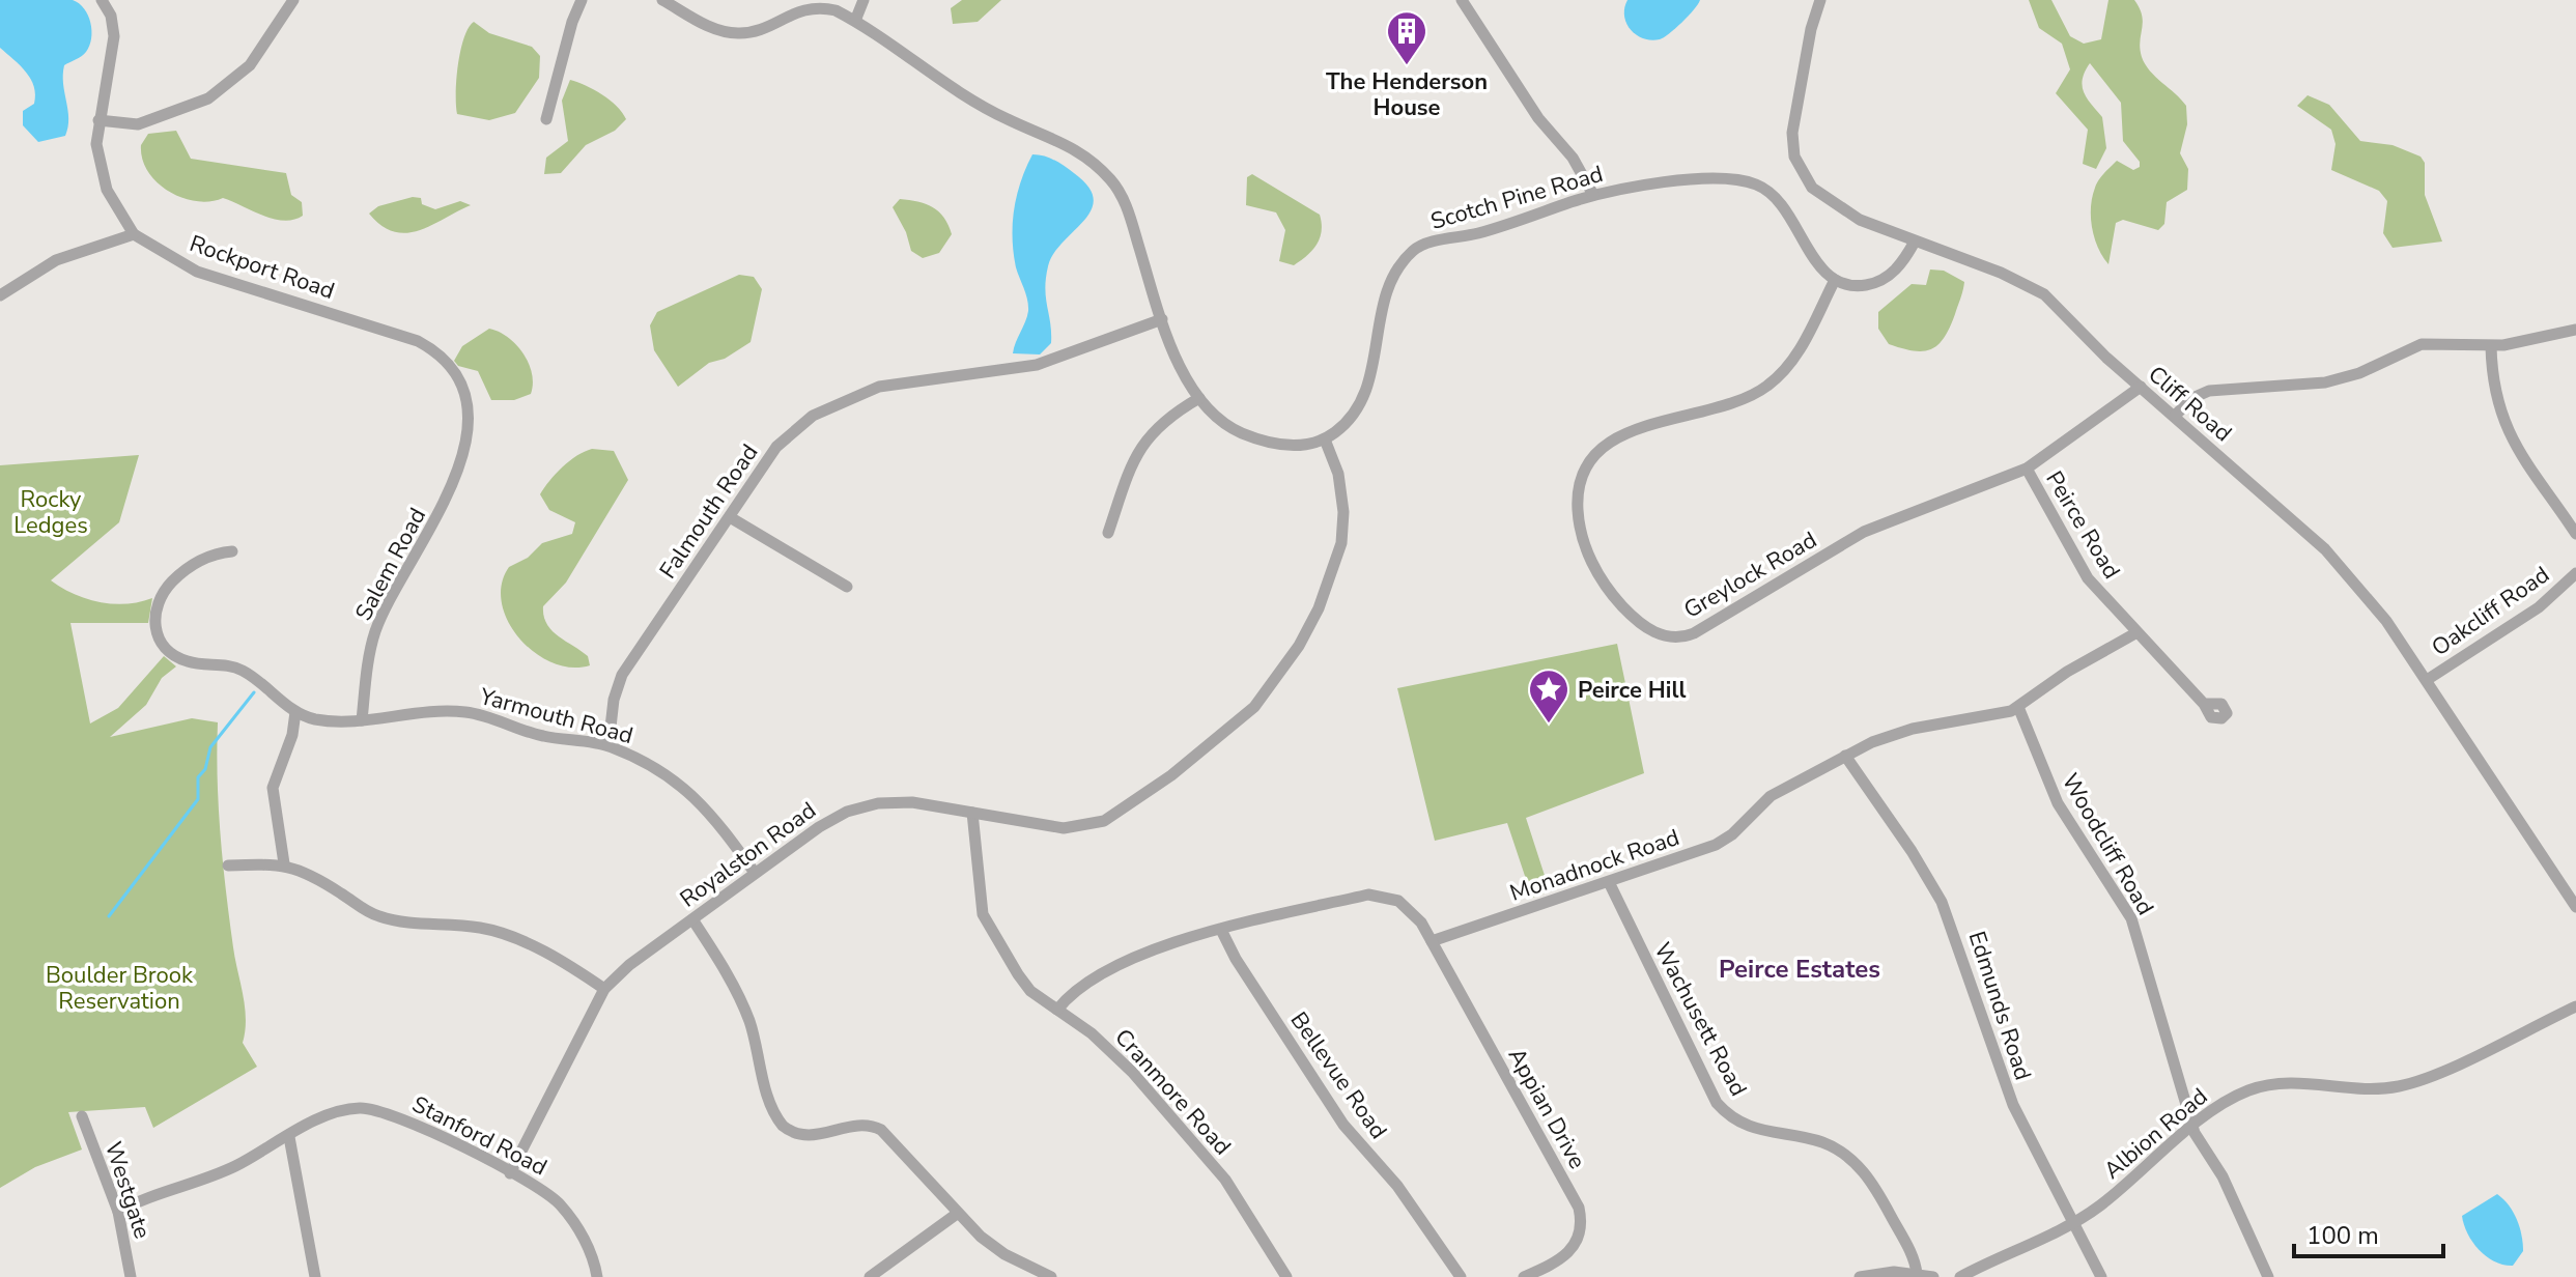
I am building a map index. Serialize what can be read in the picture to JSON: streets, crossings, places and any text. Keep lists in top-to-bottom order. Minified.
{"streets":{"street":["Scotch Pine Road","Rockport Road","Cliff Road","Falmouth Road","Peirce Road","Salem Road","Greylock Road","Oakcliff Road","Yarmouth Road","Woodcliff Road","Royalston Road","Monadnock Road","Edmunds Road","Wachusett Road","Bellevue Road","Cranmore Road","Appian Drive","Albion Road","Stanford Road","Westgate"]},"crossings":[["Scotch Pine Road","Greylock Road"],["Scotch Pine Road","Royalston Road"],["Rockport Road","Salem Road"],["Cliff Road","Peirce Road"],["Cliff Road","Oakcliff Road"],["Falmouth Road","Yarmouth Road"],["Peirce Road","Greylock Road"],["Peirce Road","Monadnock Road"],["Salem Road","Yarmouth Road"],["Yarmouth Road","Royalston Road"],["Woodcliff Road","Monadnock Road"],["Woodcliff Road","Albion Road"],["Royalston Road","Cranmore Road"],["Royalston Road","Stanford Road"],["Monadnock Road","Edmunds Road"],["Monadnock Road","Wachusett Road"],["Monadnock Road","Appian Drive"],["Edmunds Road","Albion Road"],["Stanford Road","Westgate"]],"districts":["Peirce Estates"],"parks":["Rocky Ledges","Boulder Brook Reservation"],"places":{"building":["The Henderson House"],"place":["Peirce Hill"]},"scale_bar":"100 m"}
